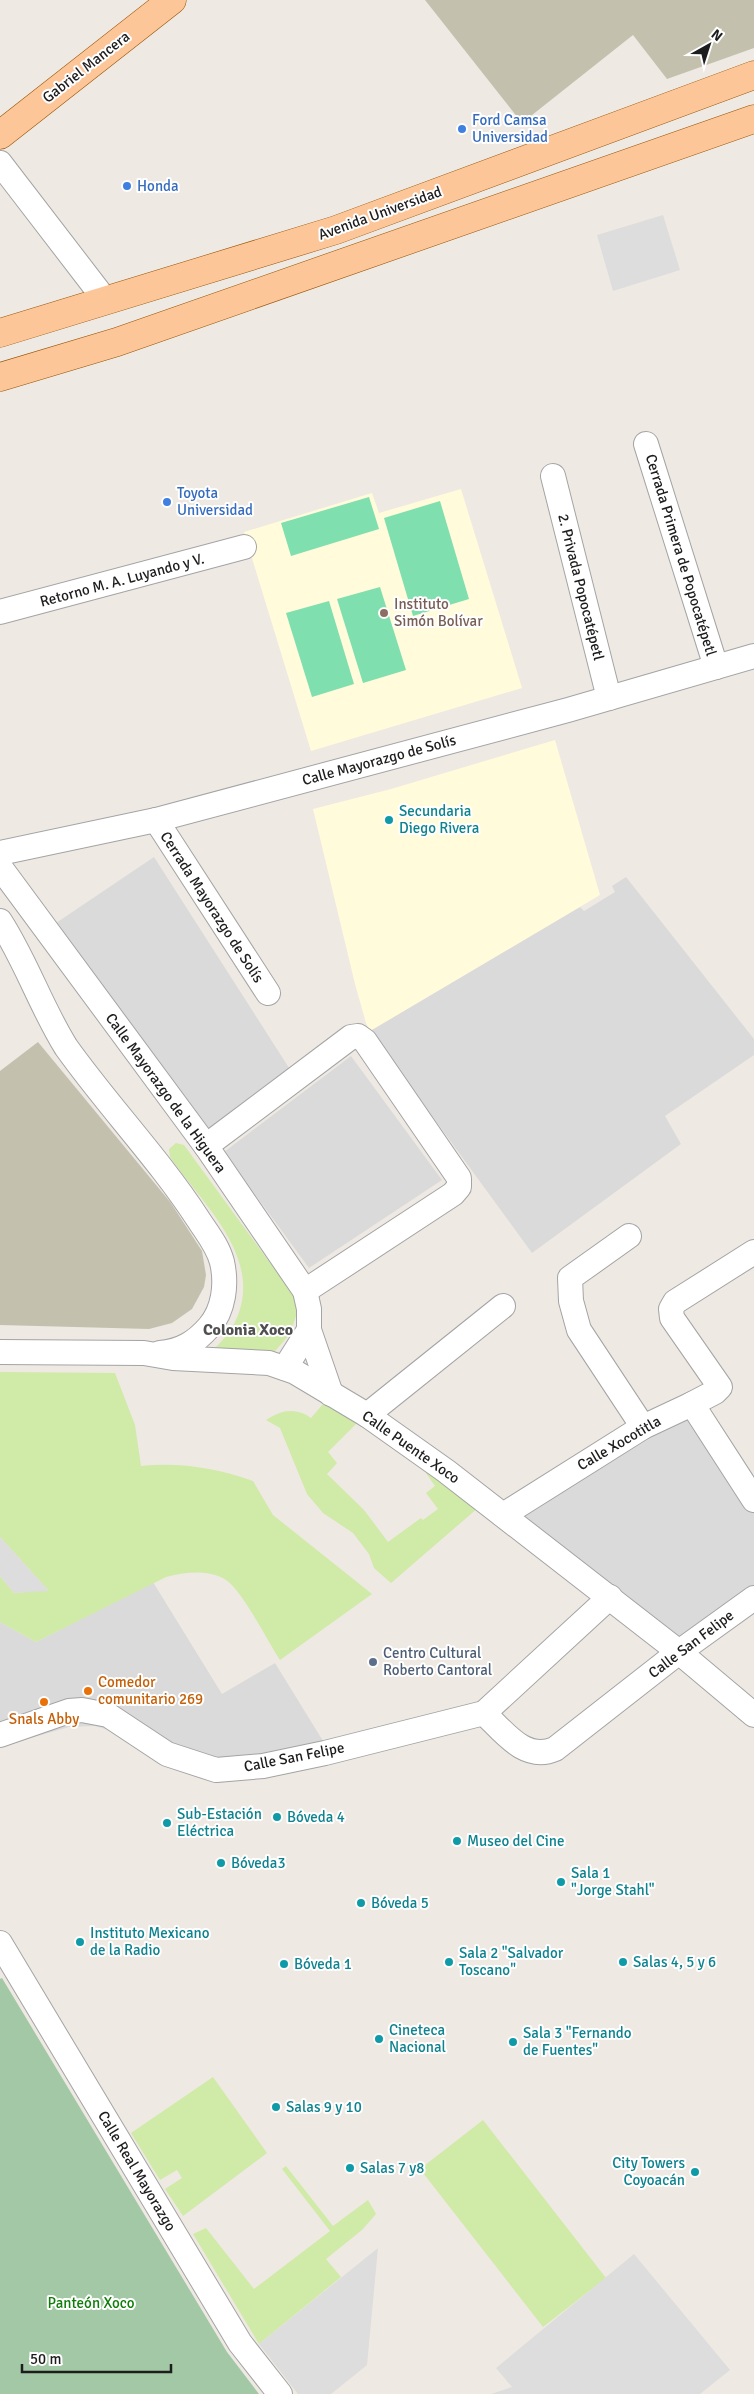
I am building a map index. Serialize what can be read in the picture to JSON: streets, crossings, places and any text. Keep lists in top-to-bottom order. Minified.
{"streets":{"main road":["Gabriel Mancera","Avenida Universidad"],"street":["Cerrada Primera de Popocatépetl","Retorno M. A. Luyando y V.","2. Privada Popocatépetl","Calle Mayorazgo de Solís","Cerrada Mayorazgo de Solís","Calle Mayorazgo de la Higuera","Calle Xocotitla","Calle Puente Xoco","Calle San Felipe","Calle Real Mayorazgo"]},"crossings":[["Cerrada Primera de Popocatépetl","Calle Mayorazgo de Solís"],["2. Privada Popocatépetl","Calle Mayorazgo de Solís"],["Calle Mayorazgo de Solís","Cerrada Mayorazgo de Solís"],["Calle Mayorazgo de la Higuera","Calle Puente Xoco"],["Calle Xocotitla","Calle Puente Xoco"],["Calle Puente Xoco","Calle San Felipe"]],"districts":["Colonia Xoco"],"parks":["Panteón Xoco"],"places":["Ford Camsa Universidad","Honda","Toyota Universidad","Instituto Simón Bolívar","Secundaria Diego Rivera","Centro Cultural Roberto Cantoral","Comedor comunitario 269","Snals Abby","Bóveda 4","Sub-Estación Eléctrica","Museo del Cine","Bóveda3","Sala 1 \"Jorge Stahl\"","Bóveda 5","Instituto Mexicano de la Radio","Sala 2 \"Salvador Toscano\"","Salas 4, 5 y 6","Bóveda 1","Cineteca Nacional","Sala 3 \"Fernando de Fuentes\"","Salas 9 y 10","Salas 7 y8","City Towers Coyoacán"],"scale_bar":"50 m","north":"top right"}
